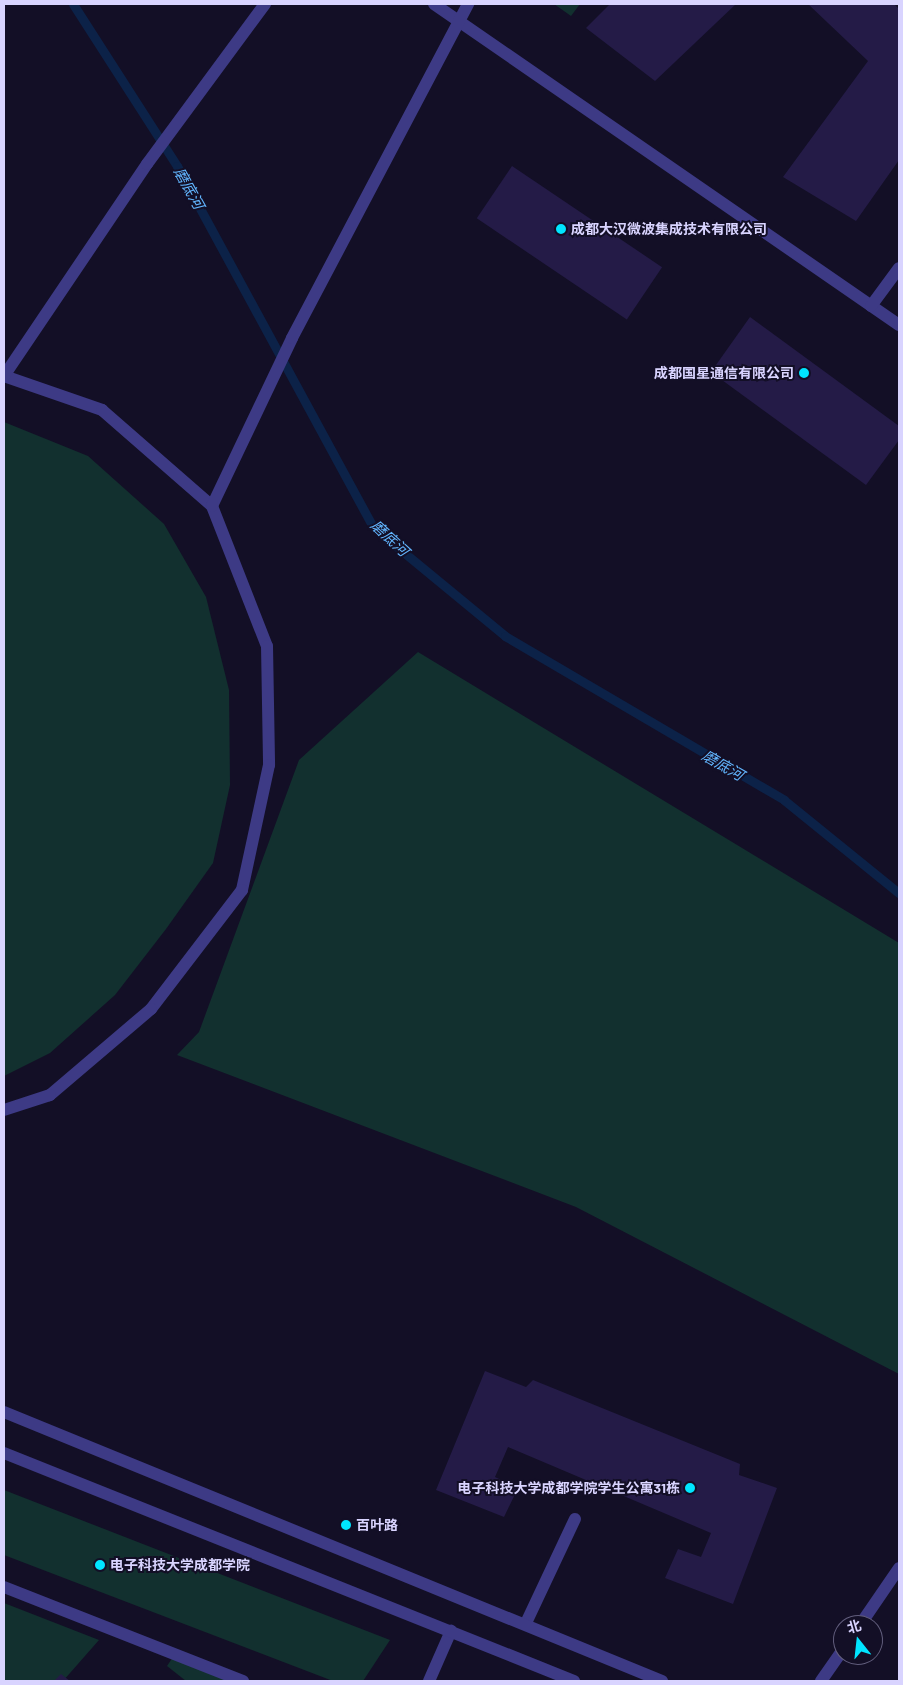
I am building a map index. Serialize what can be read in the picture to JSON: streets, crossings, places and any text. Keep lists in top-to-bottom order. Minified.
{"water":["磨底河"],"places":["成都大汉微波集成技术有限公司","成都国星通信有限公司","电子科技大学成都学院学生公寓31栋","百叶路","电子科技大学成都学院"],"north":"top"}
